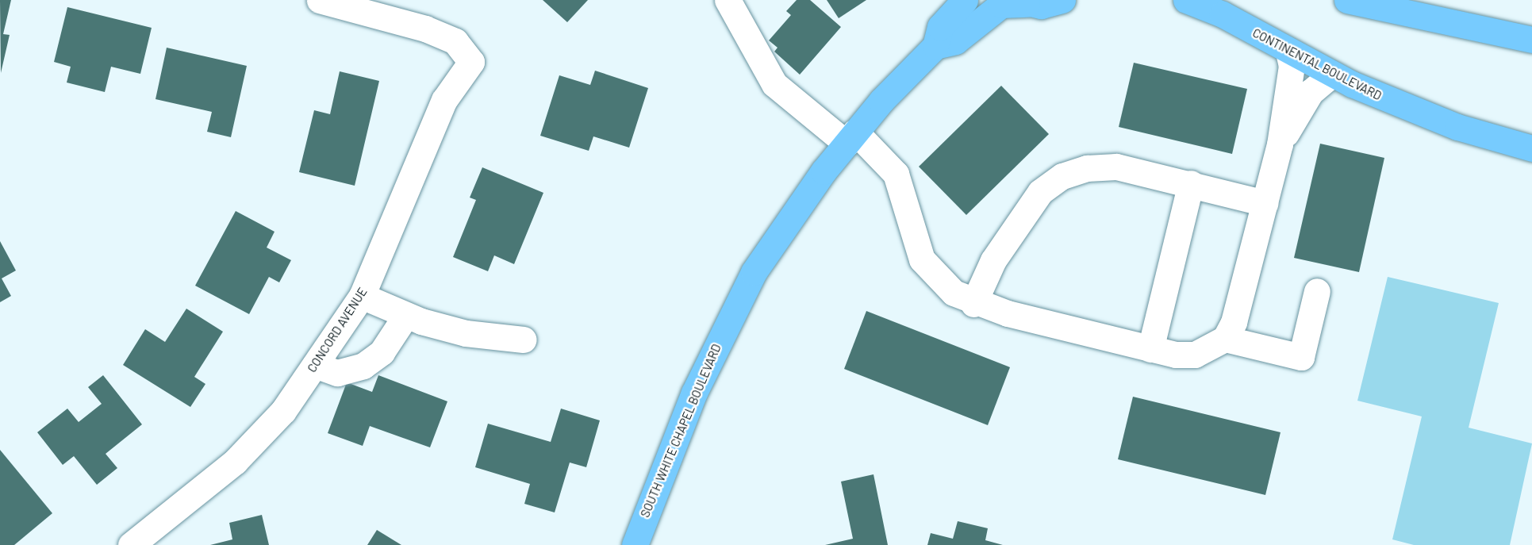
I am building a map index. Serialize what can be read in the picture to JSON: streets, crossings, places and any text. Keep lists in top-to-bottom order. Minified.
{"streets":{"main road":["CONTINENTAL BOULEVARD","SOUTH WHITE CHAPEL BOULEVARD"],"street":["CONCORD AVENUE"]}}
